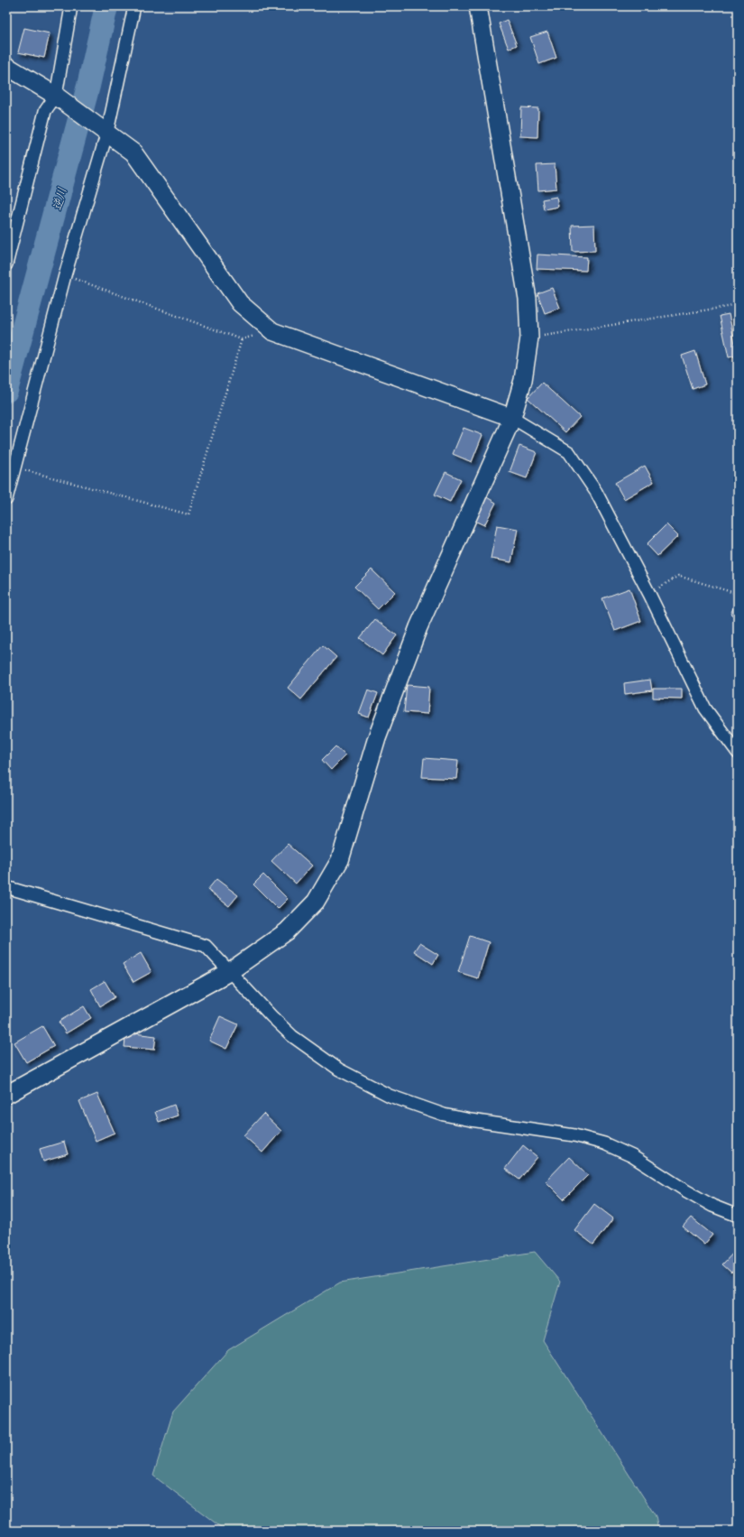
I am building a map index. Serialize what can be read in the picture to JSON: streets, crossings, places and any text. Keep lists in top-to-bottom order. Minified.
{"water":["逆川"]}
